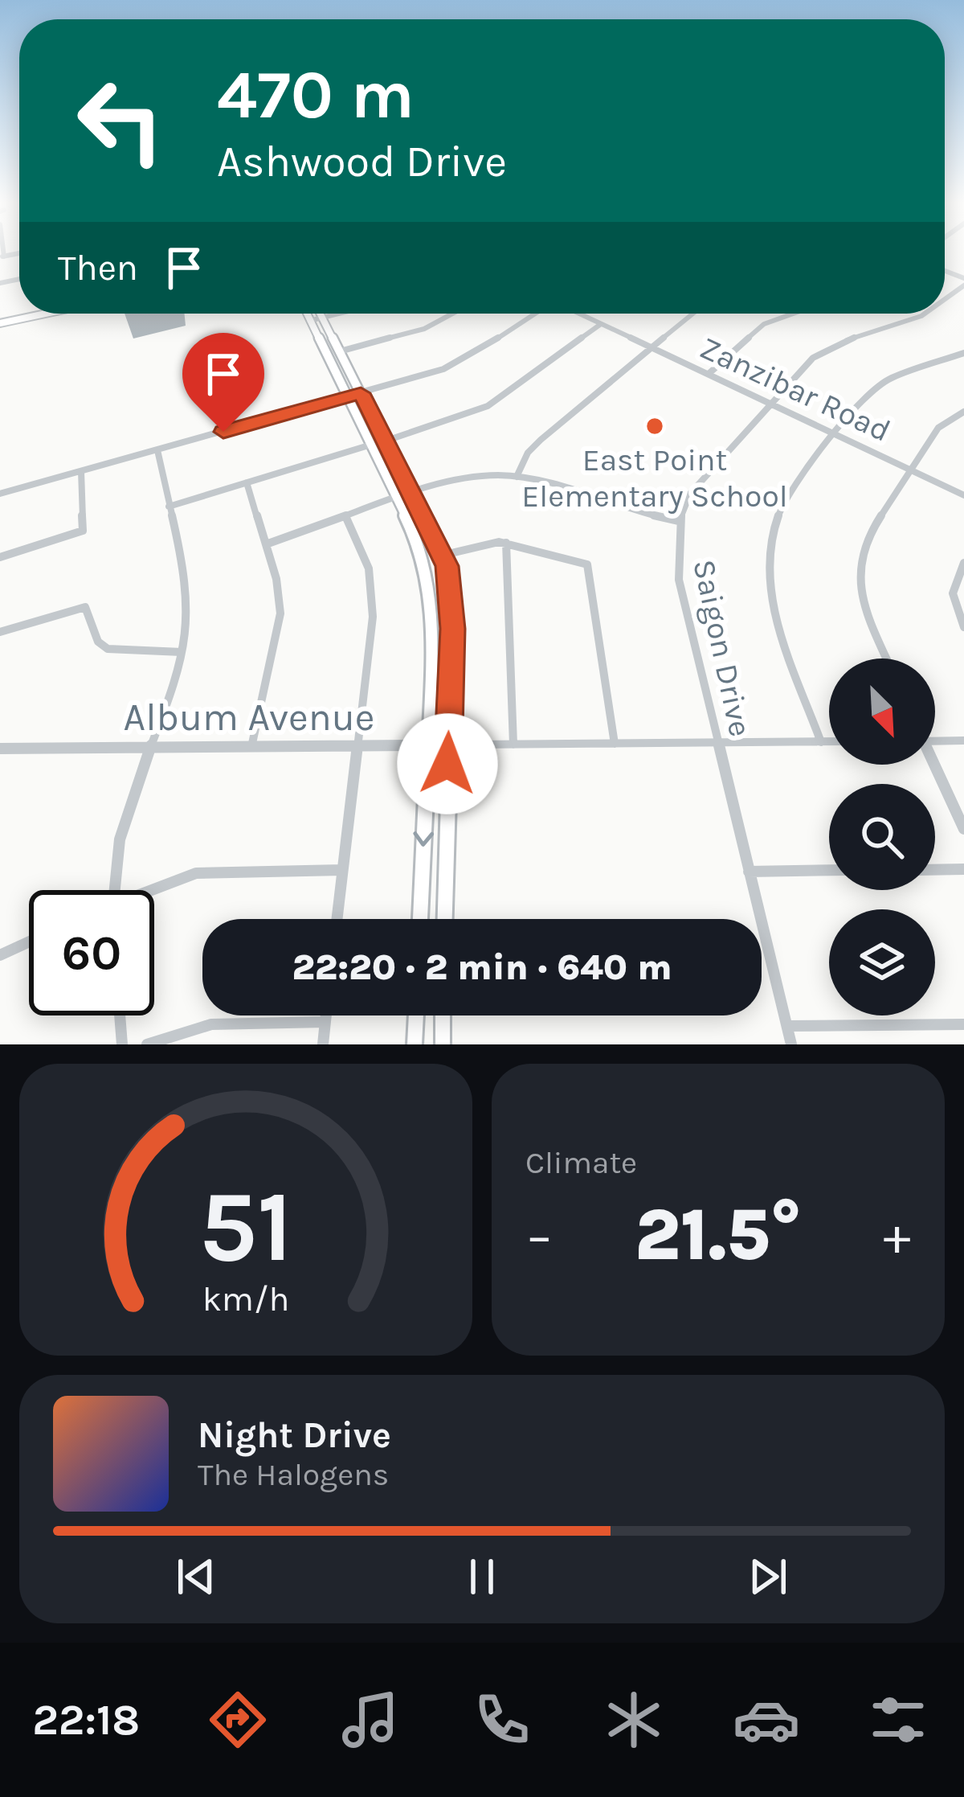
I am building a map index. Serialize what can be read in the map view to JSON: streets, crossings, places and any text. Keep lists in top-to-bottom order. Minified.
{"streets":{"street":["Zanzibar Road","Saigon Drive","Album Avenue"]},"crossings":[["Zanzibar Road","Saigon Drive"],["Saigon Drive","Album Avenue"]],"places":["East Point Elementary School"],"north":"bottom right","page":{"turn":["470 m","Ashwood Drive"],"then":"Then","limit":"60","trip":"22:20 · 2 min · 640 m","tile":"Climate","heat":["−","21.5°","+"],"song":["Night Drive","The Halogens"],"tabs":"22:18","gauge":["51","km/h"]}}
